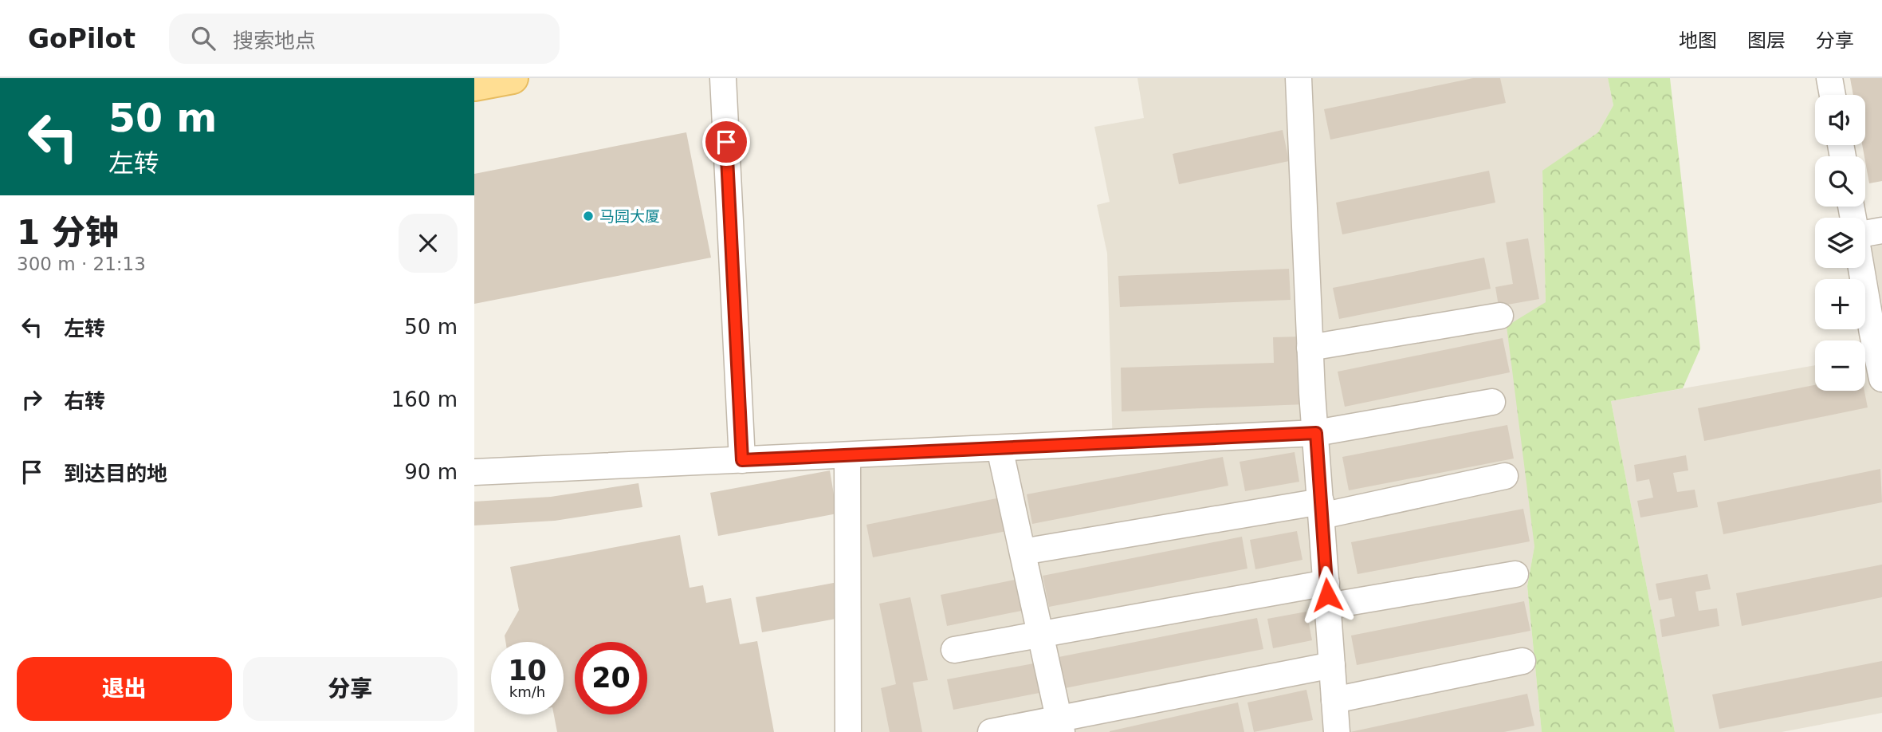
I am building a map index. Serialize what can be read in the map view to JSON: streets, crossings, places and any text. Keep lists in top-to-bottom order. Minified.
{"places":["马园大厦"],"page":{"header":"GoPilot","search":"搜索地点","nav":["地图","图层","分享"],"turn":["50 m","左转"],"map_buttons":["+","−"],"heading":["1 分钟","300 m · 21:13"],"list":[{"name":"左转","value":"50 m"},{"name":"右转","value":"160 m"},{"name":"到达目的地","value":"90 m"}],"speed":"10 km/h","limit":"20","buttons":["退出","分享"]}}
